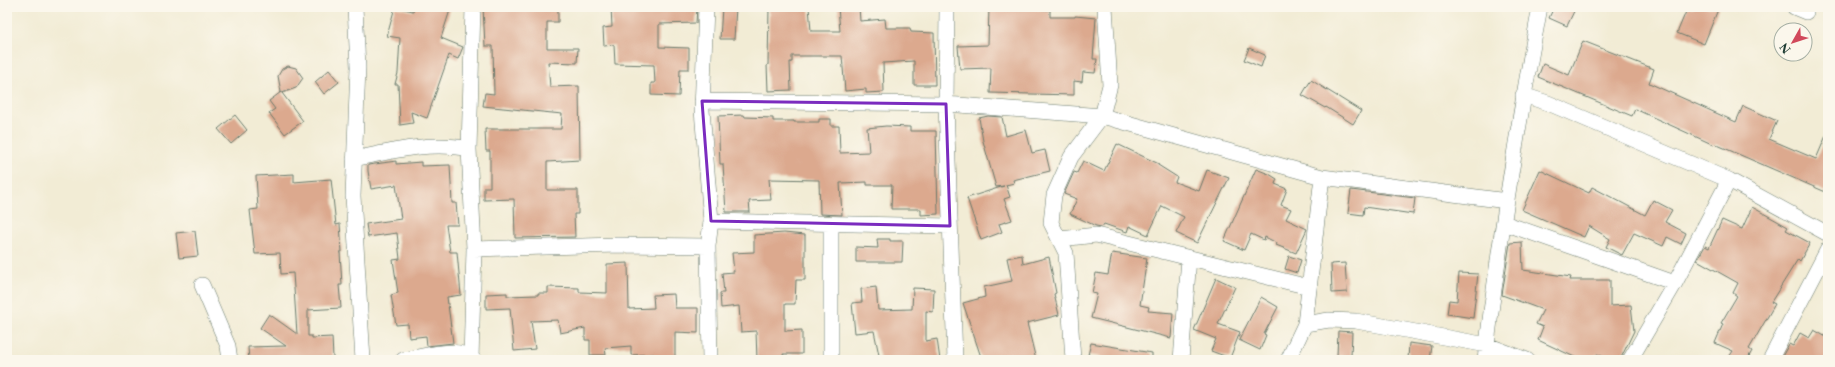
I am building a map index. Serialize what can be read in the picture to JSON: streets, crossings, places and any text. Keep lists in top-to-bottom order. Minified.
{"north":"bottom left"}
